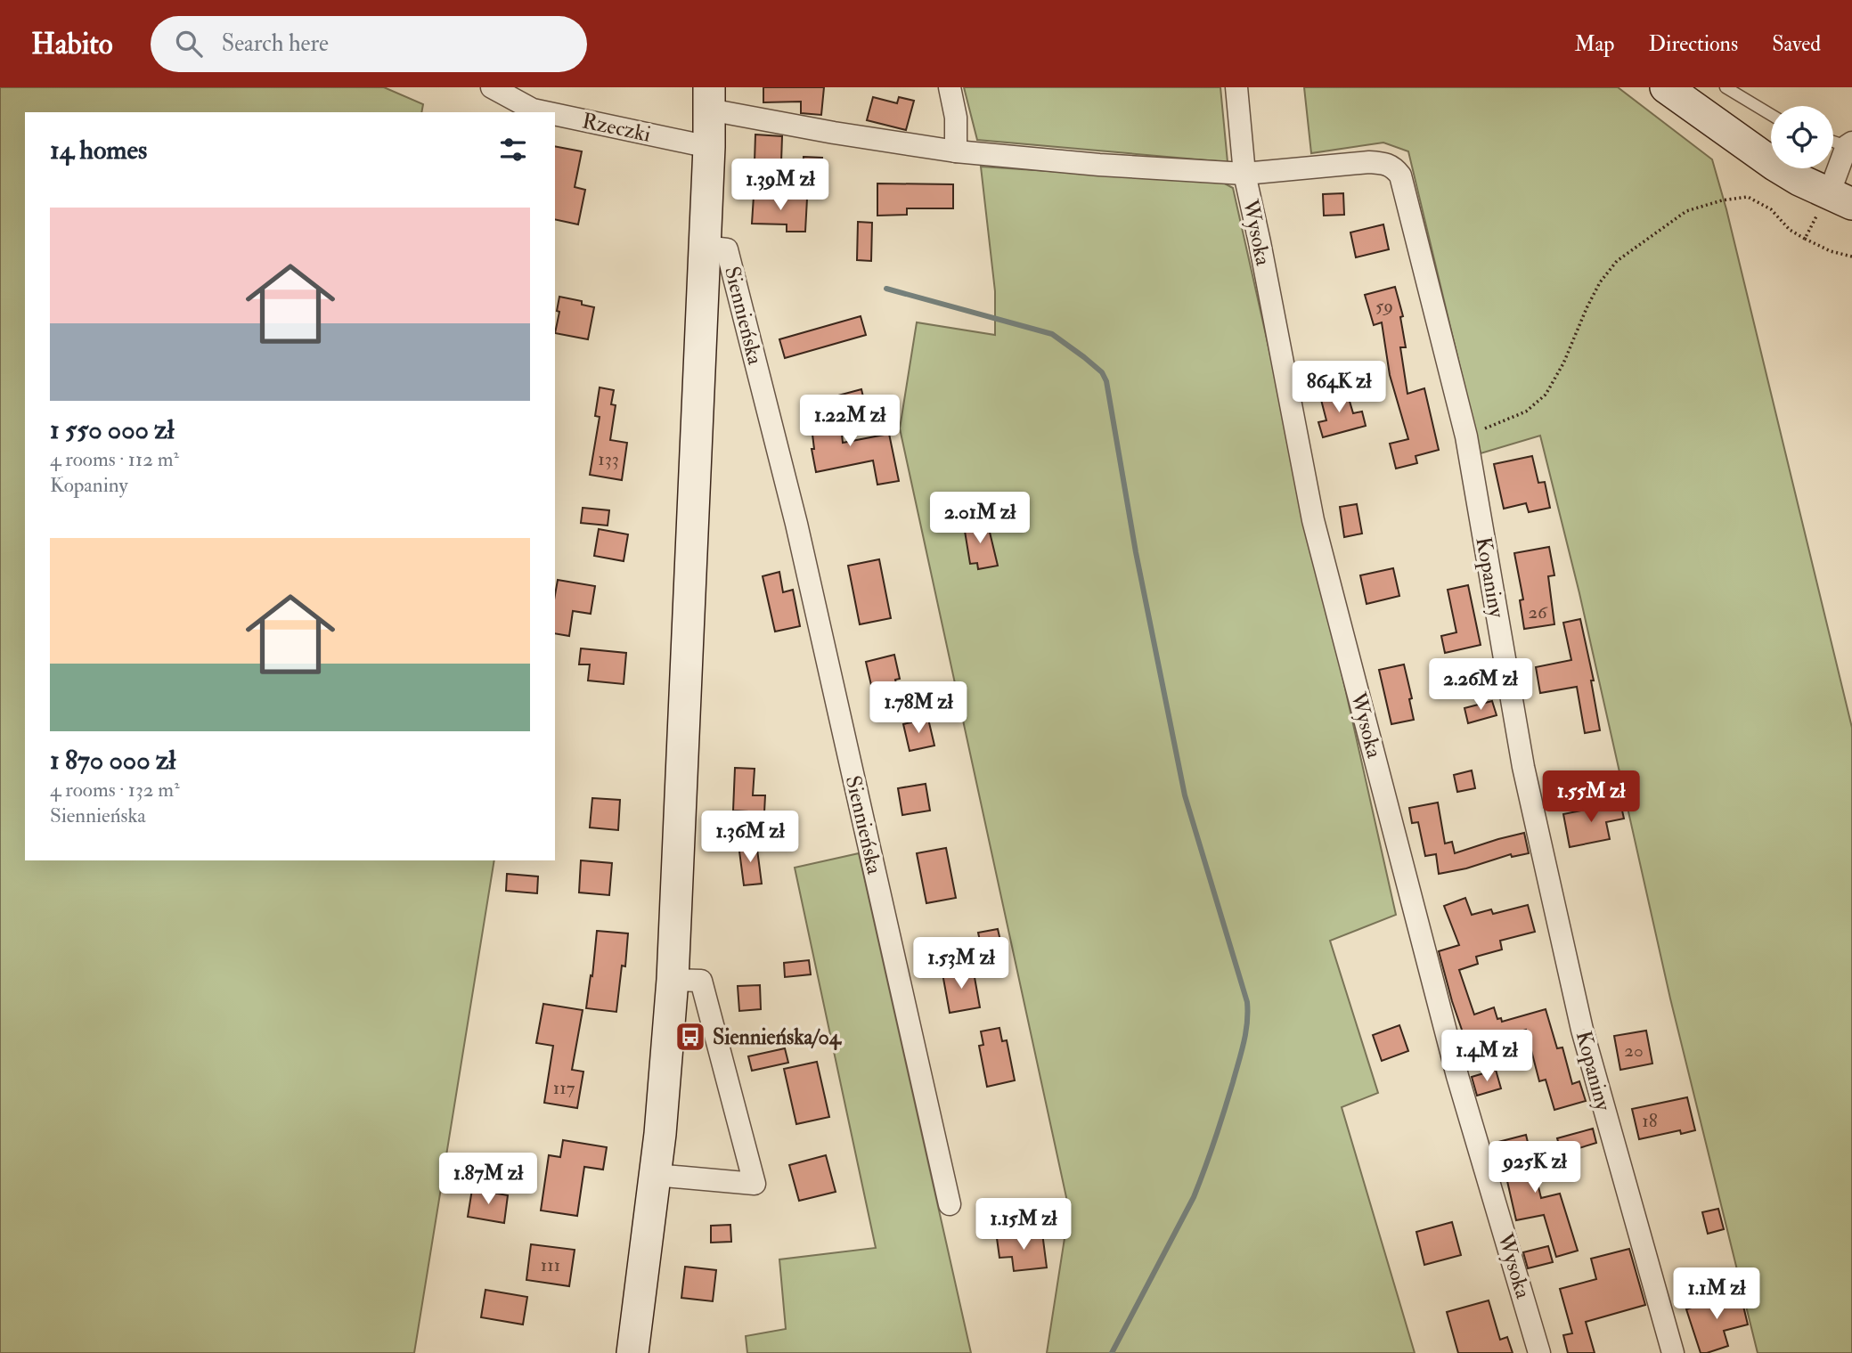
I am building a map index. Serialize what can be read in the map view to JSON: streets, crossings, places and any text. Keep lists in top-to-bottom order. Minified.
{"streets":{"main road":["Siennieńska"],"street":["Rzeczki","Wysoka","Kopaniny"]},"crossings":[["Rzeczki","Siennieńska"],["Wysoka","Siennieńska"],["Wysoka","Kopaniny"],["Siennieńska","Kopaniny"]],"places":{"bus stop":["Siennieńska/04"]},"house_numbers":["59","133","26","20","117","18","111"],"page":{"header":"Habito","search":"Search here","nav":["Map","Directions","Saved"],"heading":"14 homes","price":["1.39M zł","864K zł","1.22M zł","2.01M zł","2.26M zł","1.78M zł","1.55M zł","1.36M zł","1.53M zł","1.4M zł","925K zł","1.87M zł","1.15M zł","1.1M zł"],"list":[{"name":"1 550 000 zł","note":"4 rooms · 112 m² · Kopaniny"},{"name":"1 870 000 zł","note":"4 rooms · 132 m² · Siennieńska"}]}}
